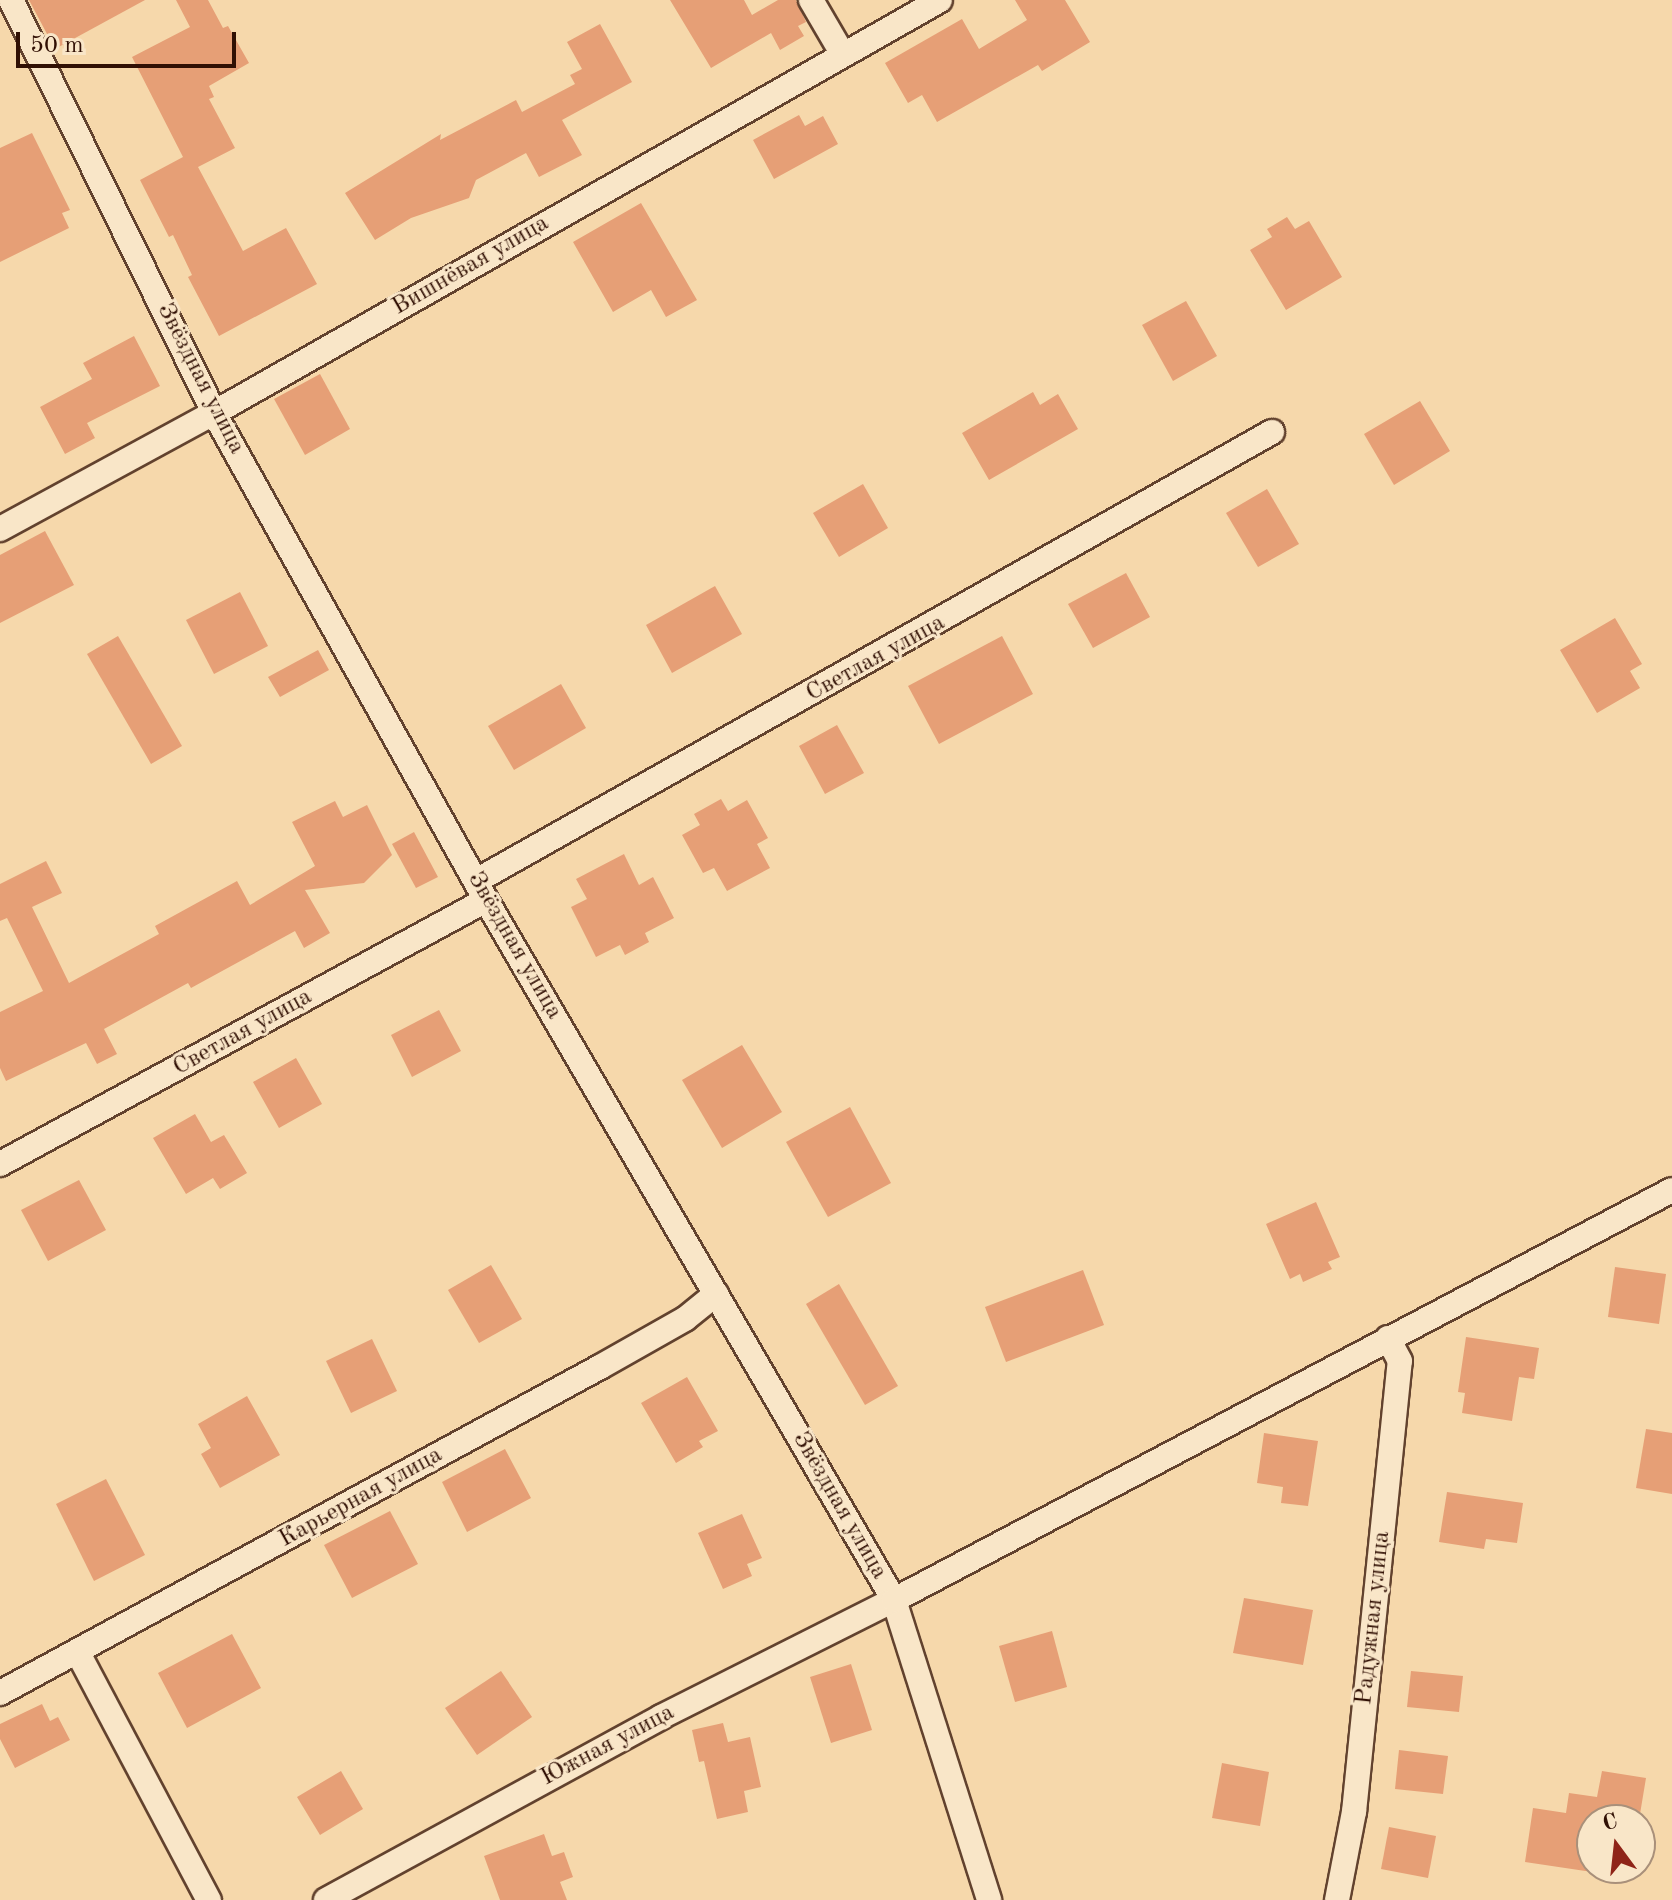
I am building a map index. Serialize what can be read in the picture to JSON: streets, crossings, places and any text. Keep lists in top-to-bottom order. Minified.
{"streets":{"street":["Вишнёвая улица","Звёздная улица","Светлая улица","Карьерная улица","Радужная улица","Южная улица"]},"crossings":[["Вишнёвая улица","Звёздная улица"],["Звёздная улица","Светлая улица"],["Звёздная улица","Карьерная улица"],["Звёздная улица","Южная улица"],["Радужная улица","Южная улица"]],"scale_bar":"50 m","north":"top"}
